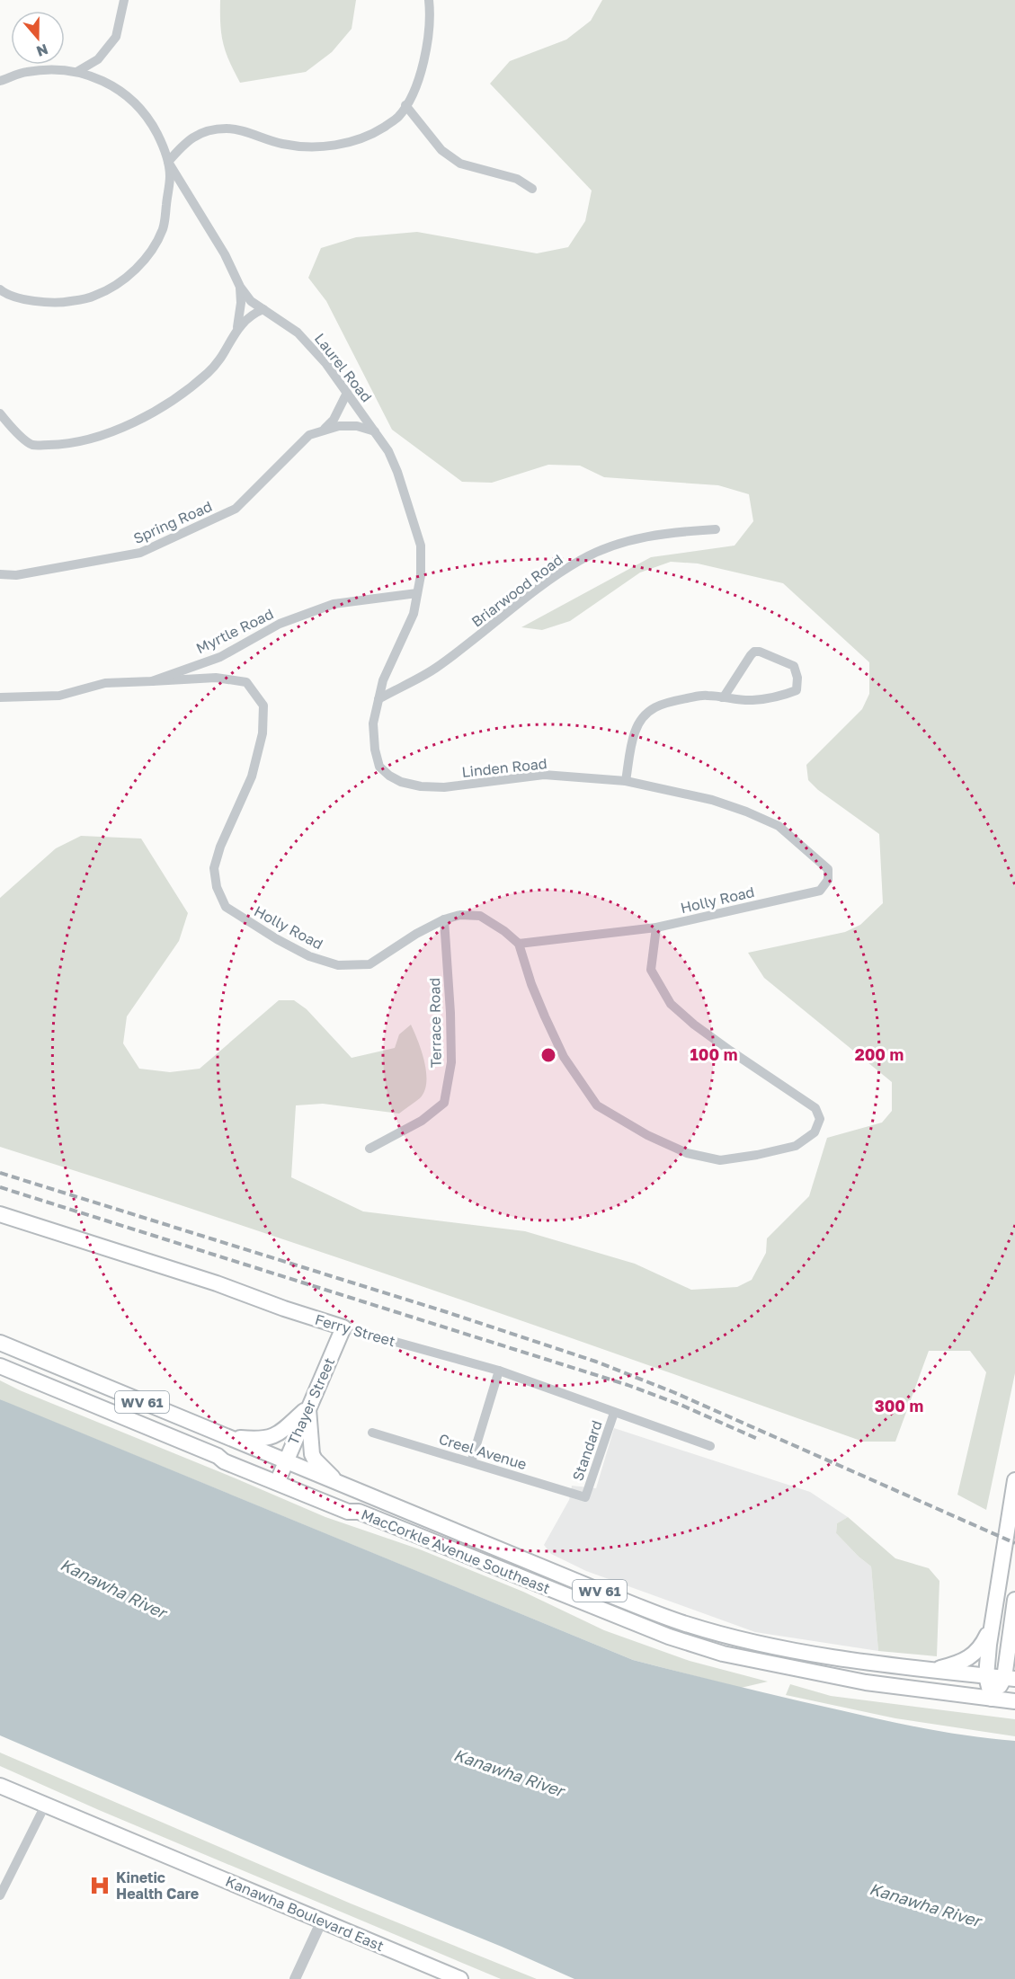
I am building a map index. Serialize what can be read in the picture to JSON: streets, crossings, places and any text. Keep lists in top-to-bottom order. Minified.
{"streets":{"main road":["Ferry Street","Thayer Street","WV 61","MacCorkle Avenue Southeast","Kanawha Boulevard East"],"street":["Laurel Road","Spring Road","Briarwood Road","Myrtle Road","Linden Road","Holly Road","Terrace Road","Standard","Creel Avenue"]},"crossings":[["Laurel Road","Spring Road"],["Laurel Road","Myrtle Road"],["Laurel Road","Linden Road"],["Briarwood Road","Linden Road"],["Myrtle Road","Linden Road"],["Myrtle Road","Holly Road"],["Linden Road","Holly Road"],["Holly Road","Terrace Road"],["Ferry Street","Thayer Street"],["Ferry Street","Standard"],["Thayer Street","MacCorkle Avenue Southeast"],["WV 61","MacCorkle Avenue Southeast"],["Standard","Creel Avenue"]],"water":["Kanawha River"],"places":{"hospital":["Kinetic Health Care"]},"north":"bottom","rings":["100 m","200 m","300 m"]}
